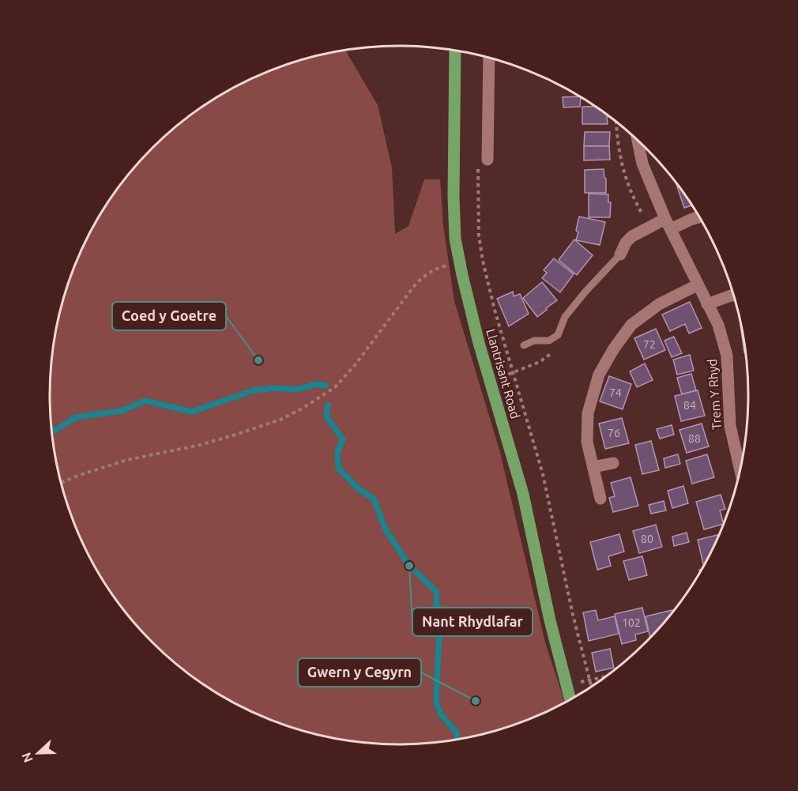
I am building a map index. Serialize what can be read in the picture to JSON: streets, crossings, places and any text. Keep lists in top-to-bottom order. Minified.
{"streets":{"main road":["Llantrisant Road"],"street":["Trem Y Rhyd"]},"places":["Coed y Goetre","Nant Rhydlafar","Gwern y Cegyrn"],"house_numbers":["72","74","84","76","88","80","102"],"north":"left"}
